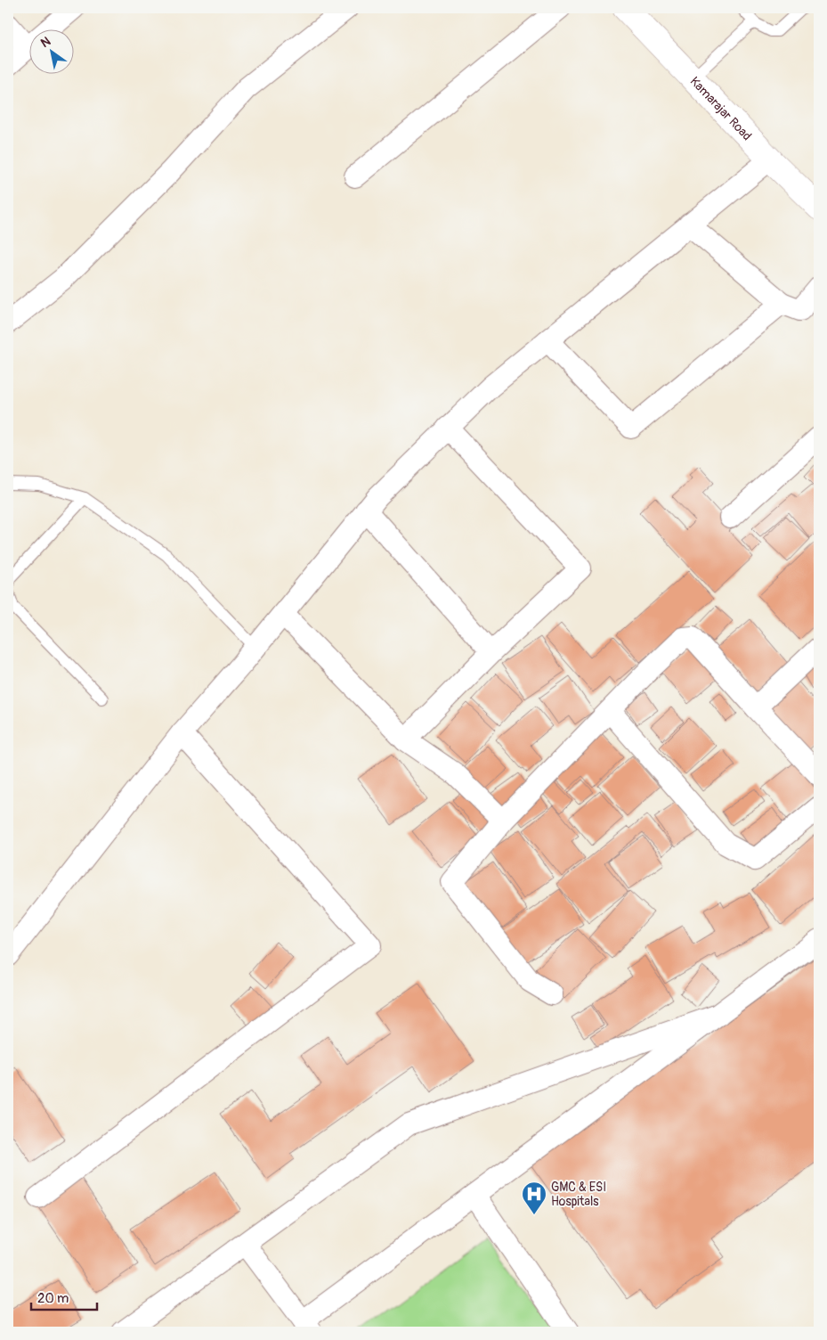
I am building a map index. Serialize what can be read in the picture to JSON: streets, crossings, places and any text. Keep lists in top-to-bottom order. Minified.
{"streets":{"main road":["Kamarajar Road"]},"places":{"hospital":["GMC & ESI Hospitals"]},"scale_bar":"20 m","north":"top left"}
